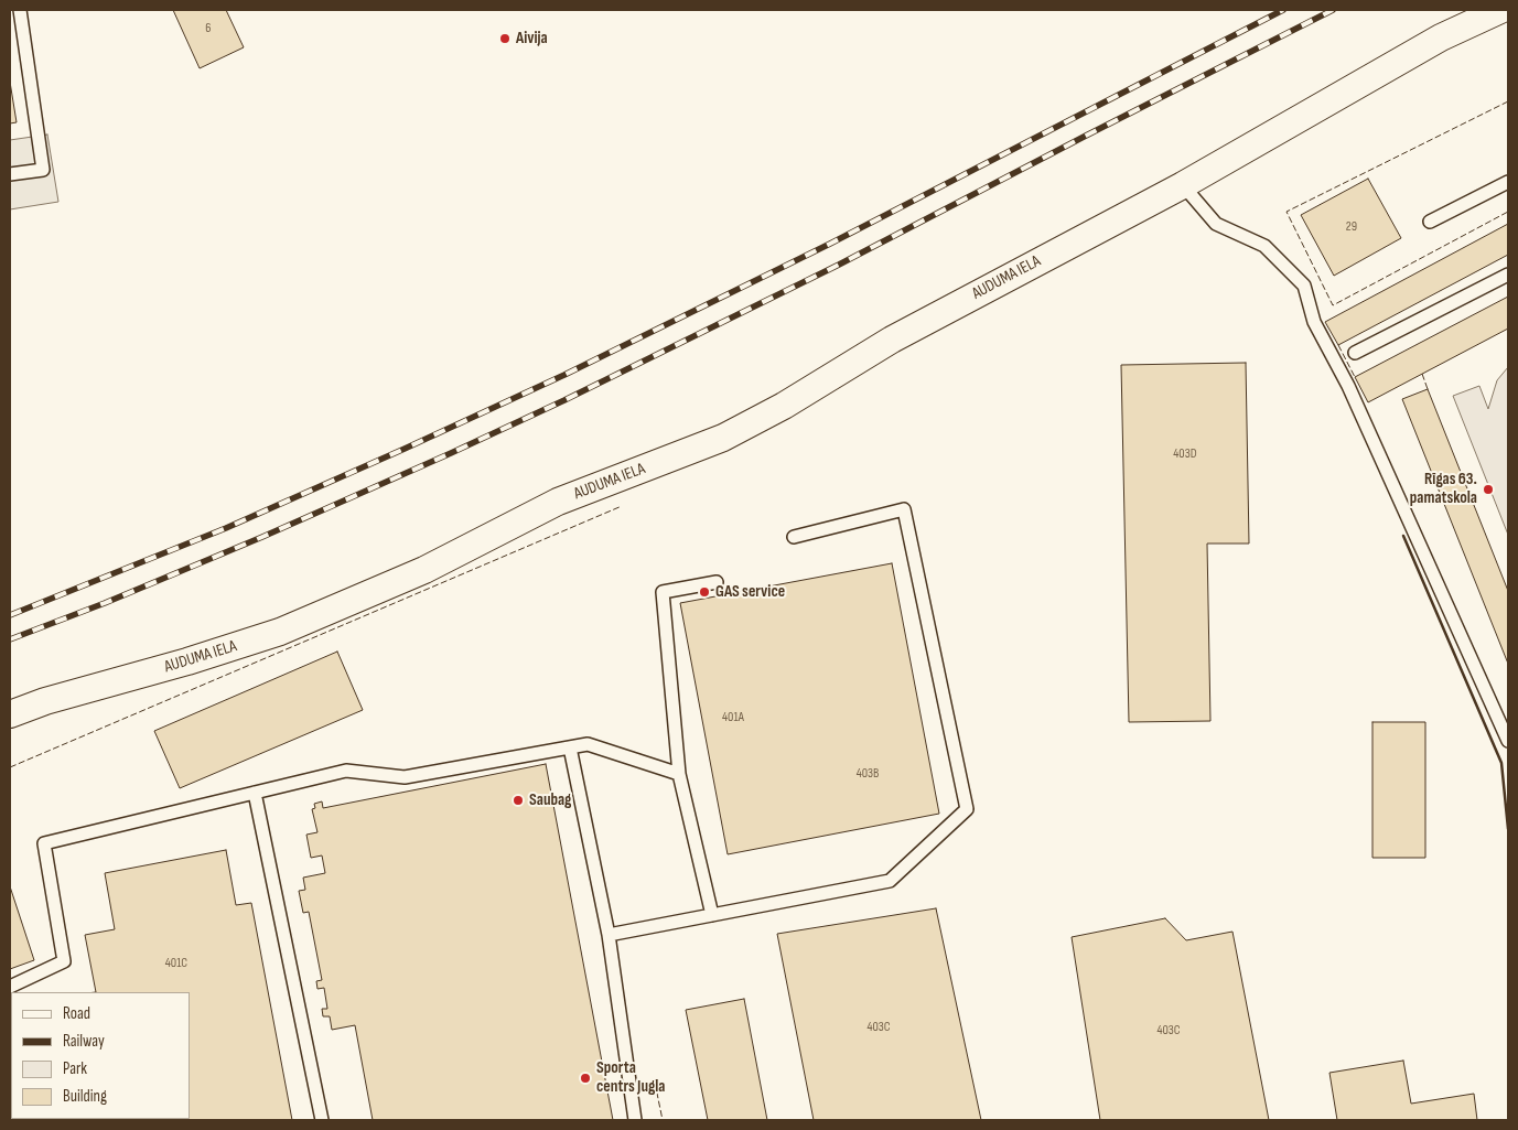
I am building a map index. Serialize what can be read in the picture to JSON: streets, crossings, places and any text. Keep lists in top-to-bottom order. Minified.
{"streets":{"street":["AUDUMA IELA"]},"places":["Aivija","Rīgas 63. pamatskola","GAS service","Saubag","Sporta centrs Jugla"],"house_numbers":["6","29","403D","401A","403B","401C","403C","403C"],"legend":["Road","Railway","Park","Building"]}
